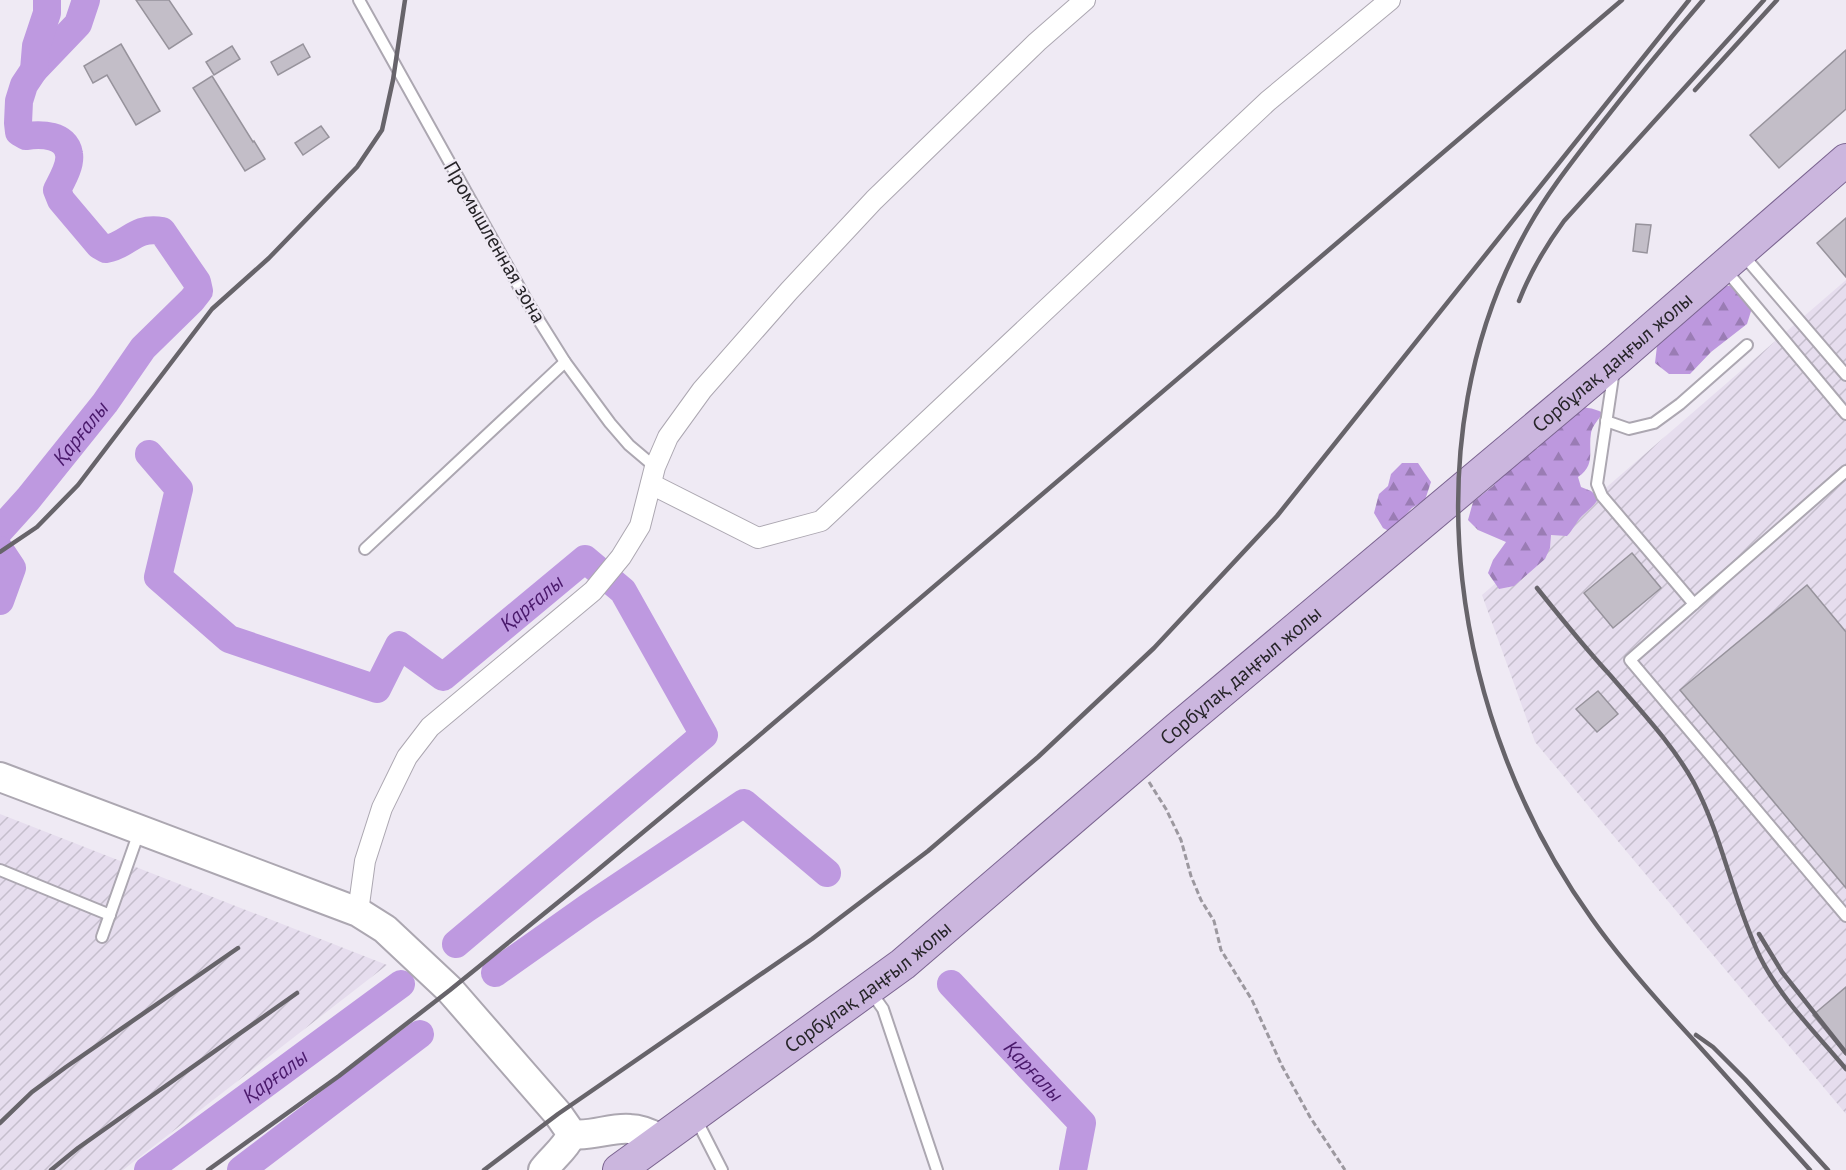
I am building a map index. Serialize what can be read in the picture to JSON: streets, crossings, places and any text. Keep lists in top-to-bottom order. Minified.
{"streets":{"main road":["Сорбұлақ даңғыл жолы"],"lane":["Промышленная зона"]},"water":["Қарғалы"]}
